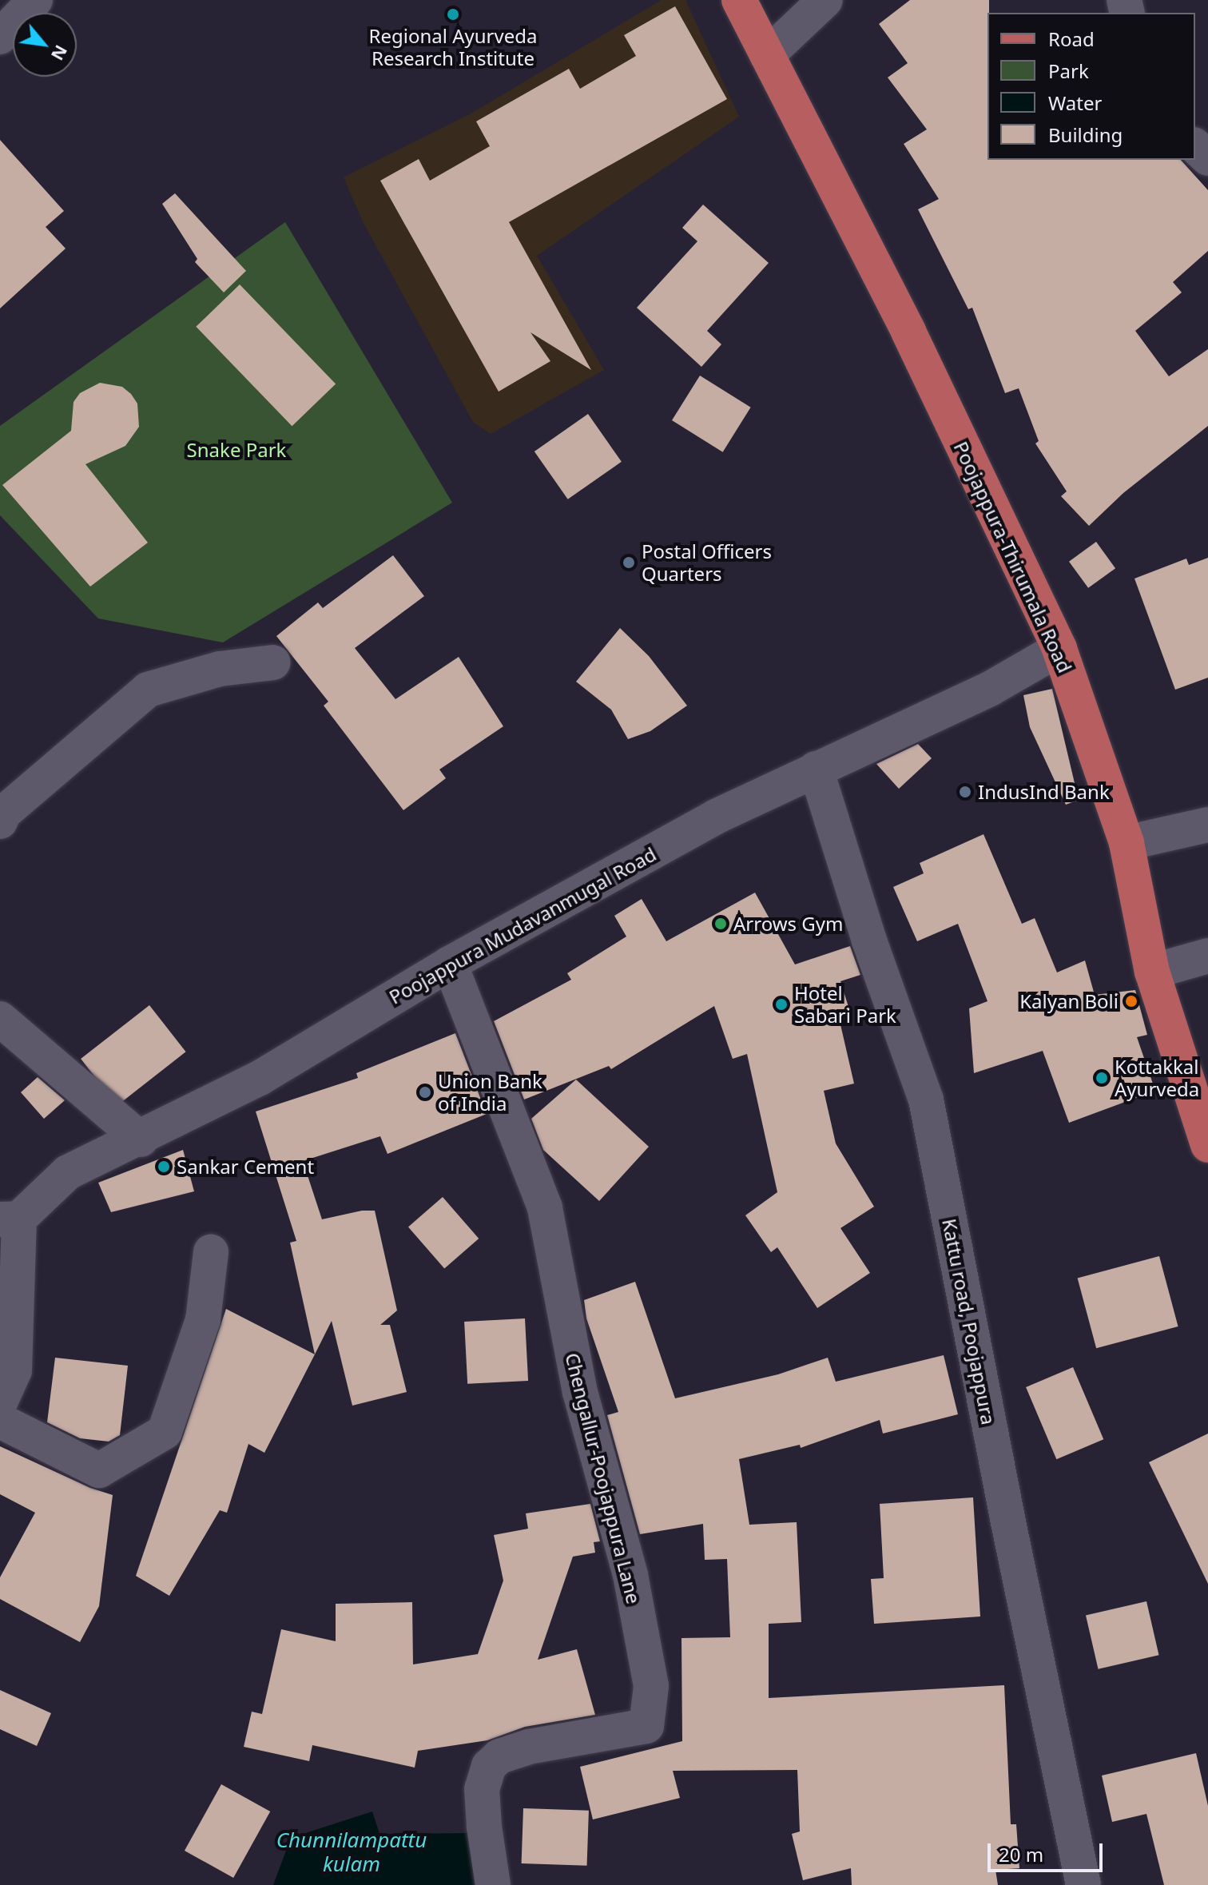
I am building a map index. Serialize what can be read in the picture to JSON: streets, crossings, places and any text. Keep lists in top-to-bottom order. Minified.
{"streets":{"main road":["Poojappura-Thirumala Road"],"street":["Poojappura Mudavanmugal Road","Kattu road, Poojappura","Chengallur-Poojappura Lane"]},"crossings":[["Poojappura-Thirumala Road","Poojappura Mudavanmugal Road"],["Poojappura Mudavanmugal Road","Kattu road, Poojappura"],["Poojappura Mudavanmugal Road","Chengallur-Poojappura Lane"]],"water":["Chunnilampattu kulam"],"parks":["Snake Park"],"places":["Regional Ayurveda Research Institute","Postal Officers Quarters","IndusInd Bank","Arrows Gym","Kalyan Boli","Hotel Sabari Park","Kottakkal Ayurveda","Union Bank of India","Sankar Cement"],"legend":["Road","Park","Water","Building"],"scale_bar":"20 m","north":"bottom right"}
